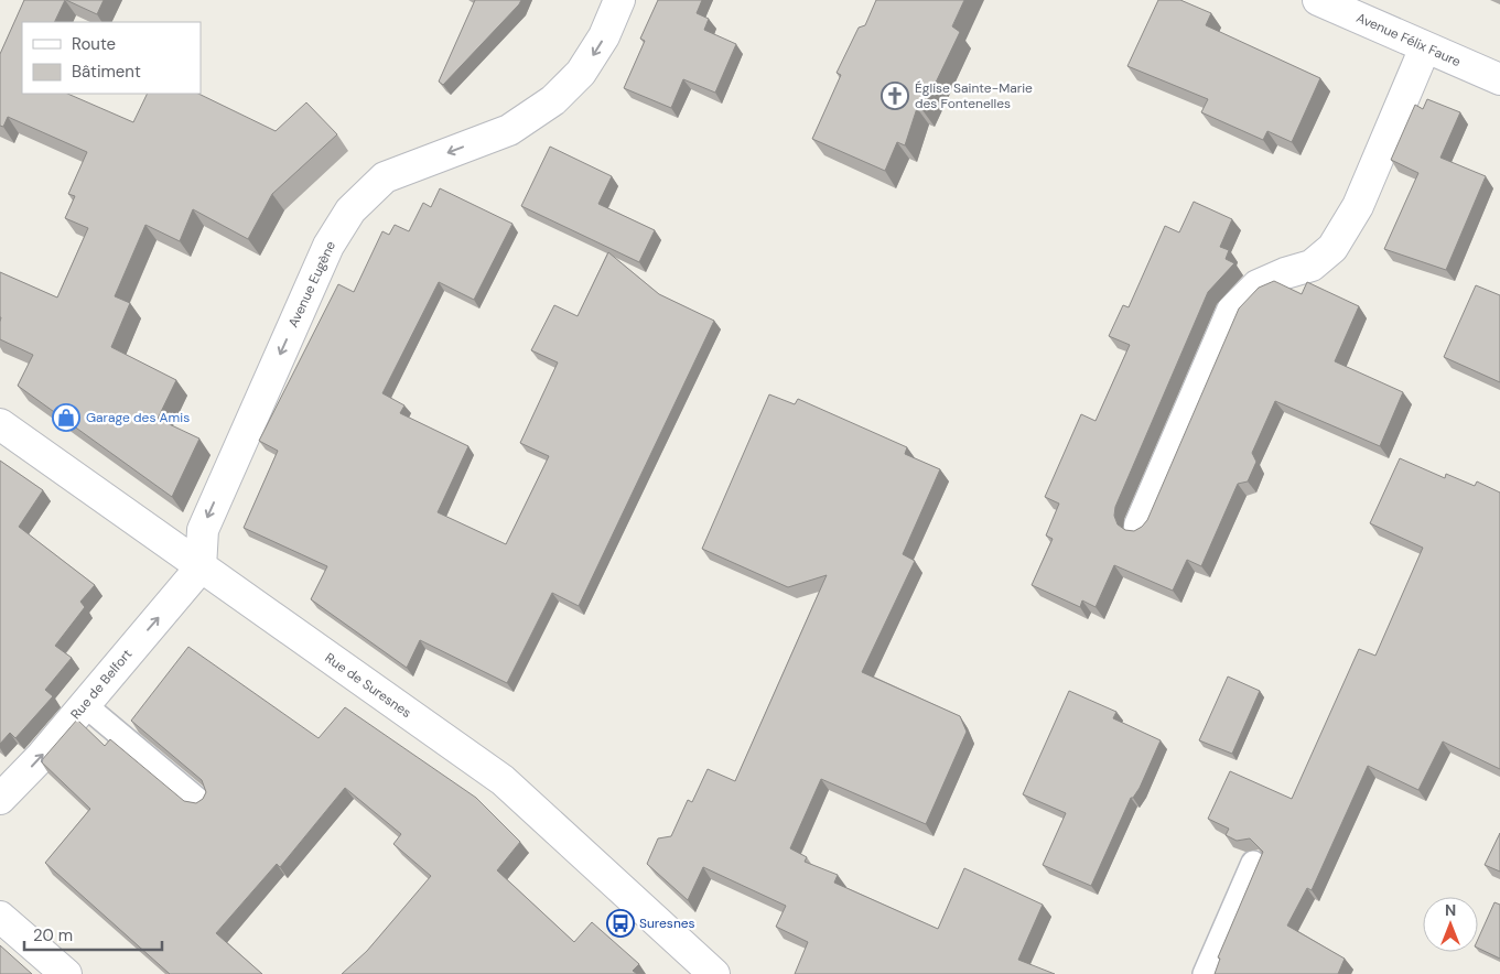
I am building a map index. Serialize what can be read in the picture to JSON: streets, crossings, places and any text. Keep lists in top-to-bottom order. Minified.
{"streets":{"street":["Avenue Félix Faure","Avenue Eugène","Rue de Belfort","Rue de Suresnes"]},"crossings":[["Avenue Eugène","Rue de Belfort"],["Avenue Eugène","Rue de Suresnes"],["Rue de Belfort","Rue de Suresnes"]],"one_way":["Avenue Eugène","Rue de Belfort"],"places":{"church":["Église Sainte-Marie des Fontenelles"],"shop":["Garage des Amis"],"bus stop":["Suresnes"]},"legend":["Route","Bâtiment"],"scale_bar":"20 m","north":"top"}
